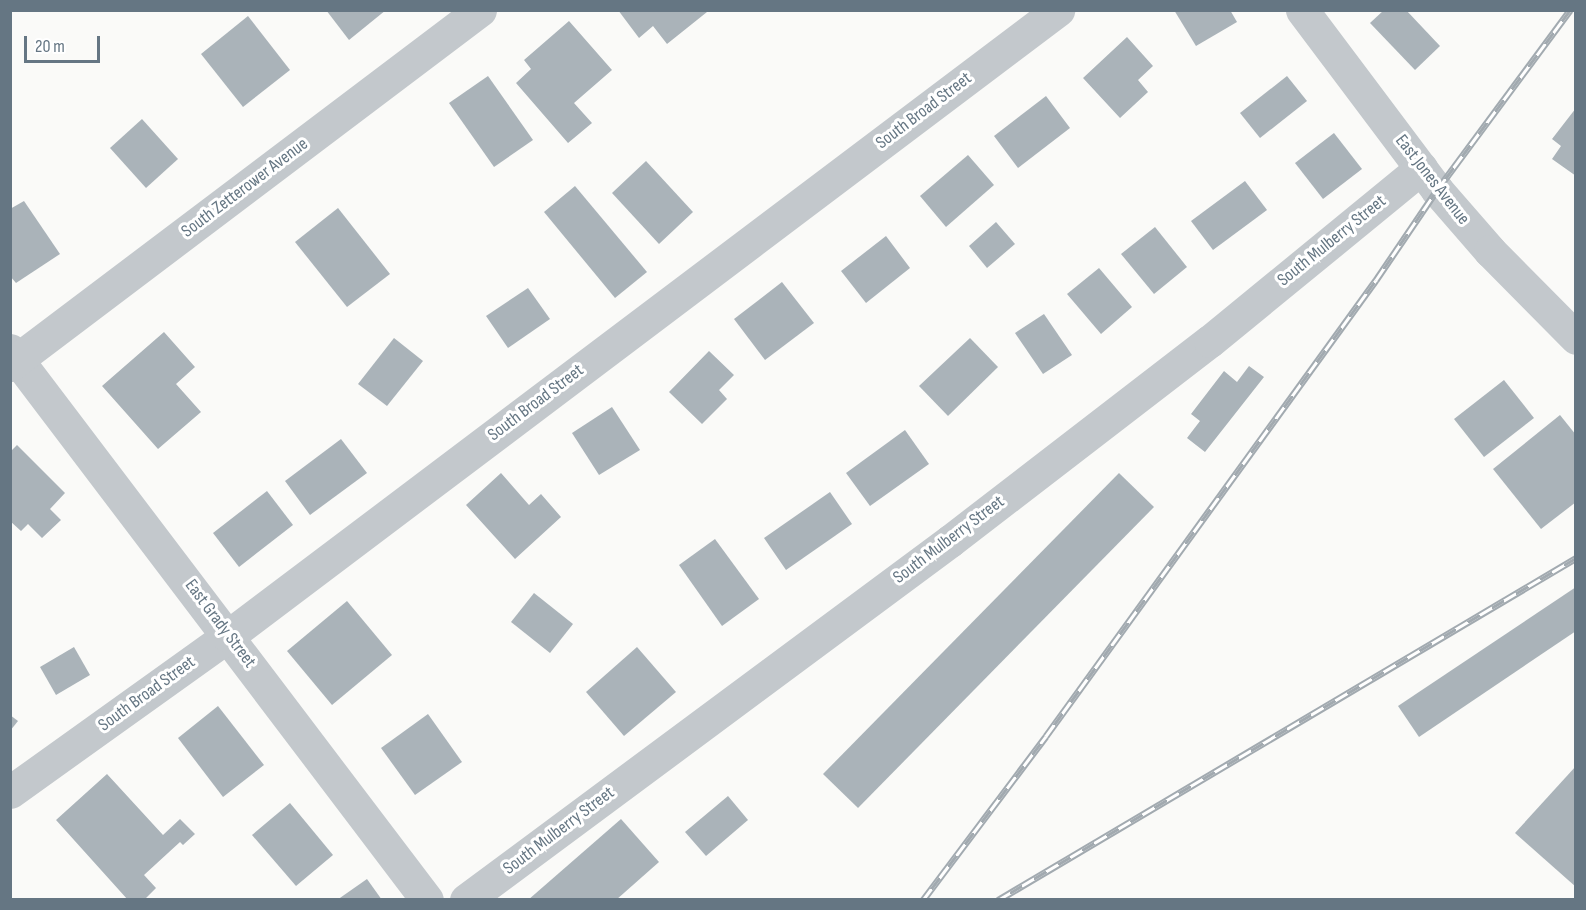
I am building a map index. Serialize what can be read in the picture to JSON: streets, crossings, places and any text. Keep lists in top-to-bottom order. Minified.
{"streets":{"street":["South Broad Street","East Jones Avenue","South Zetterower Avenue","South Mulberry Street","East Grady Street"]},"crossings":[["South Broad Street","East Grady Street"],["East Jones Avenue","South Mulberry Street"],["South Zetterower Avenue","East Grady Street"]],"scale_bar":"20 m"}
